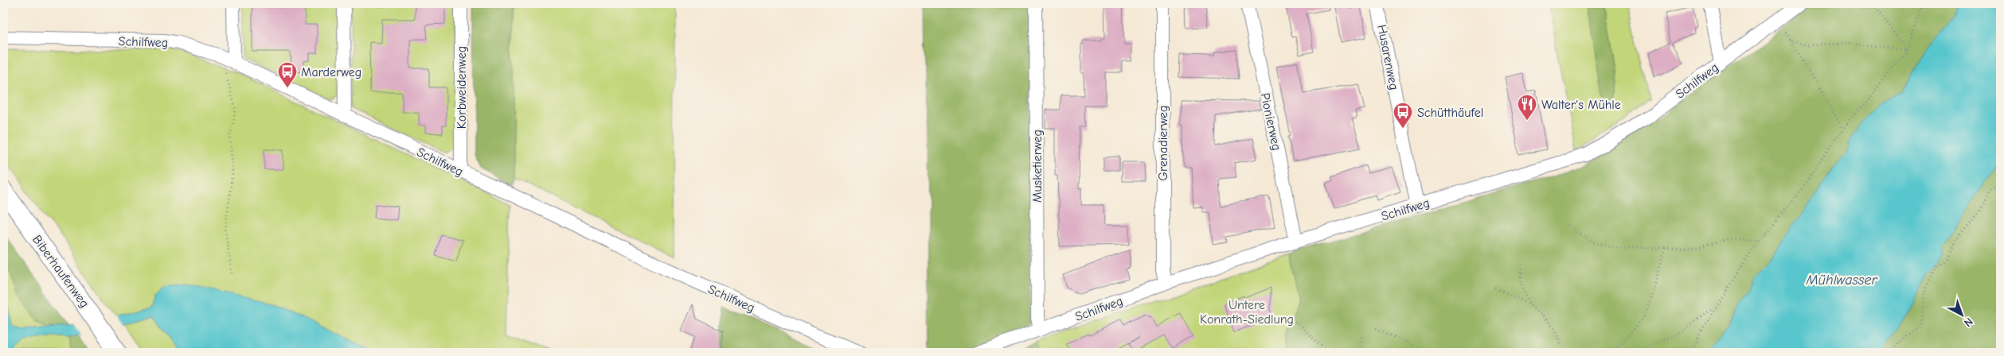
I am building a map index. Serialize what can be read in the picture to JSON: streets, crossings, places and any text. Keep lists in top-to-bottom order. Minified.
{"streets":{"main road":["Biberhaufenweg"],"street":["Schilfweg","Husarenweg","Korbweidenweg","Pionierweg","Grenadierweg","Musketierweg"]},"crossings":[["Schilfweg","Husarenweg"],["Schilfweg","Korbweidenweg"],["Schilfweg","Pionierweg"],["Schilfweg","Grenadierweg"],["Schilfweg","Musketierweg"]],"water":["Mühlwasser"],"parks":["Untere Konrath-Siedlung"],"places":{"bus stop":["Marderweg","Schütthäufel"],"restaurant":["Walter's Mühle"]},"north":"bottom right"}
